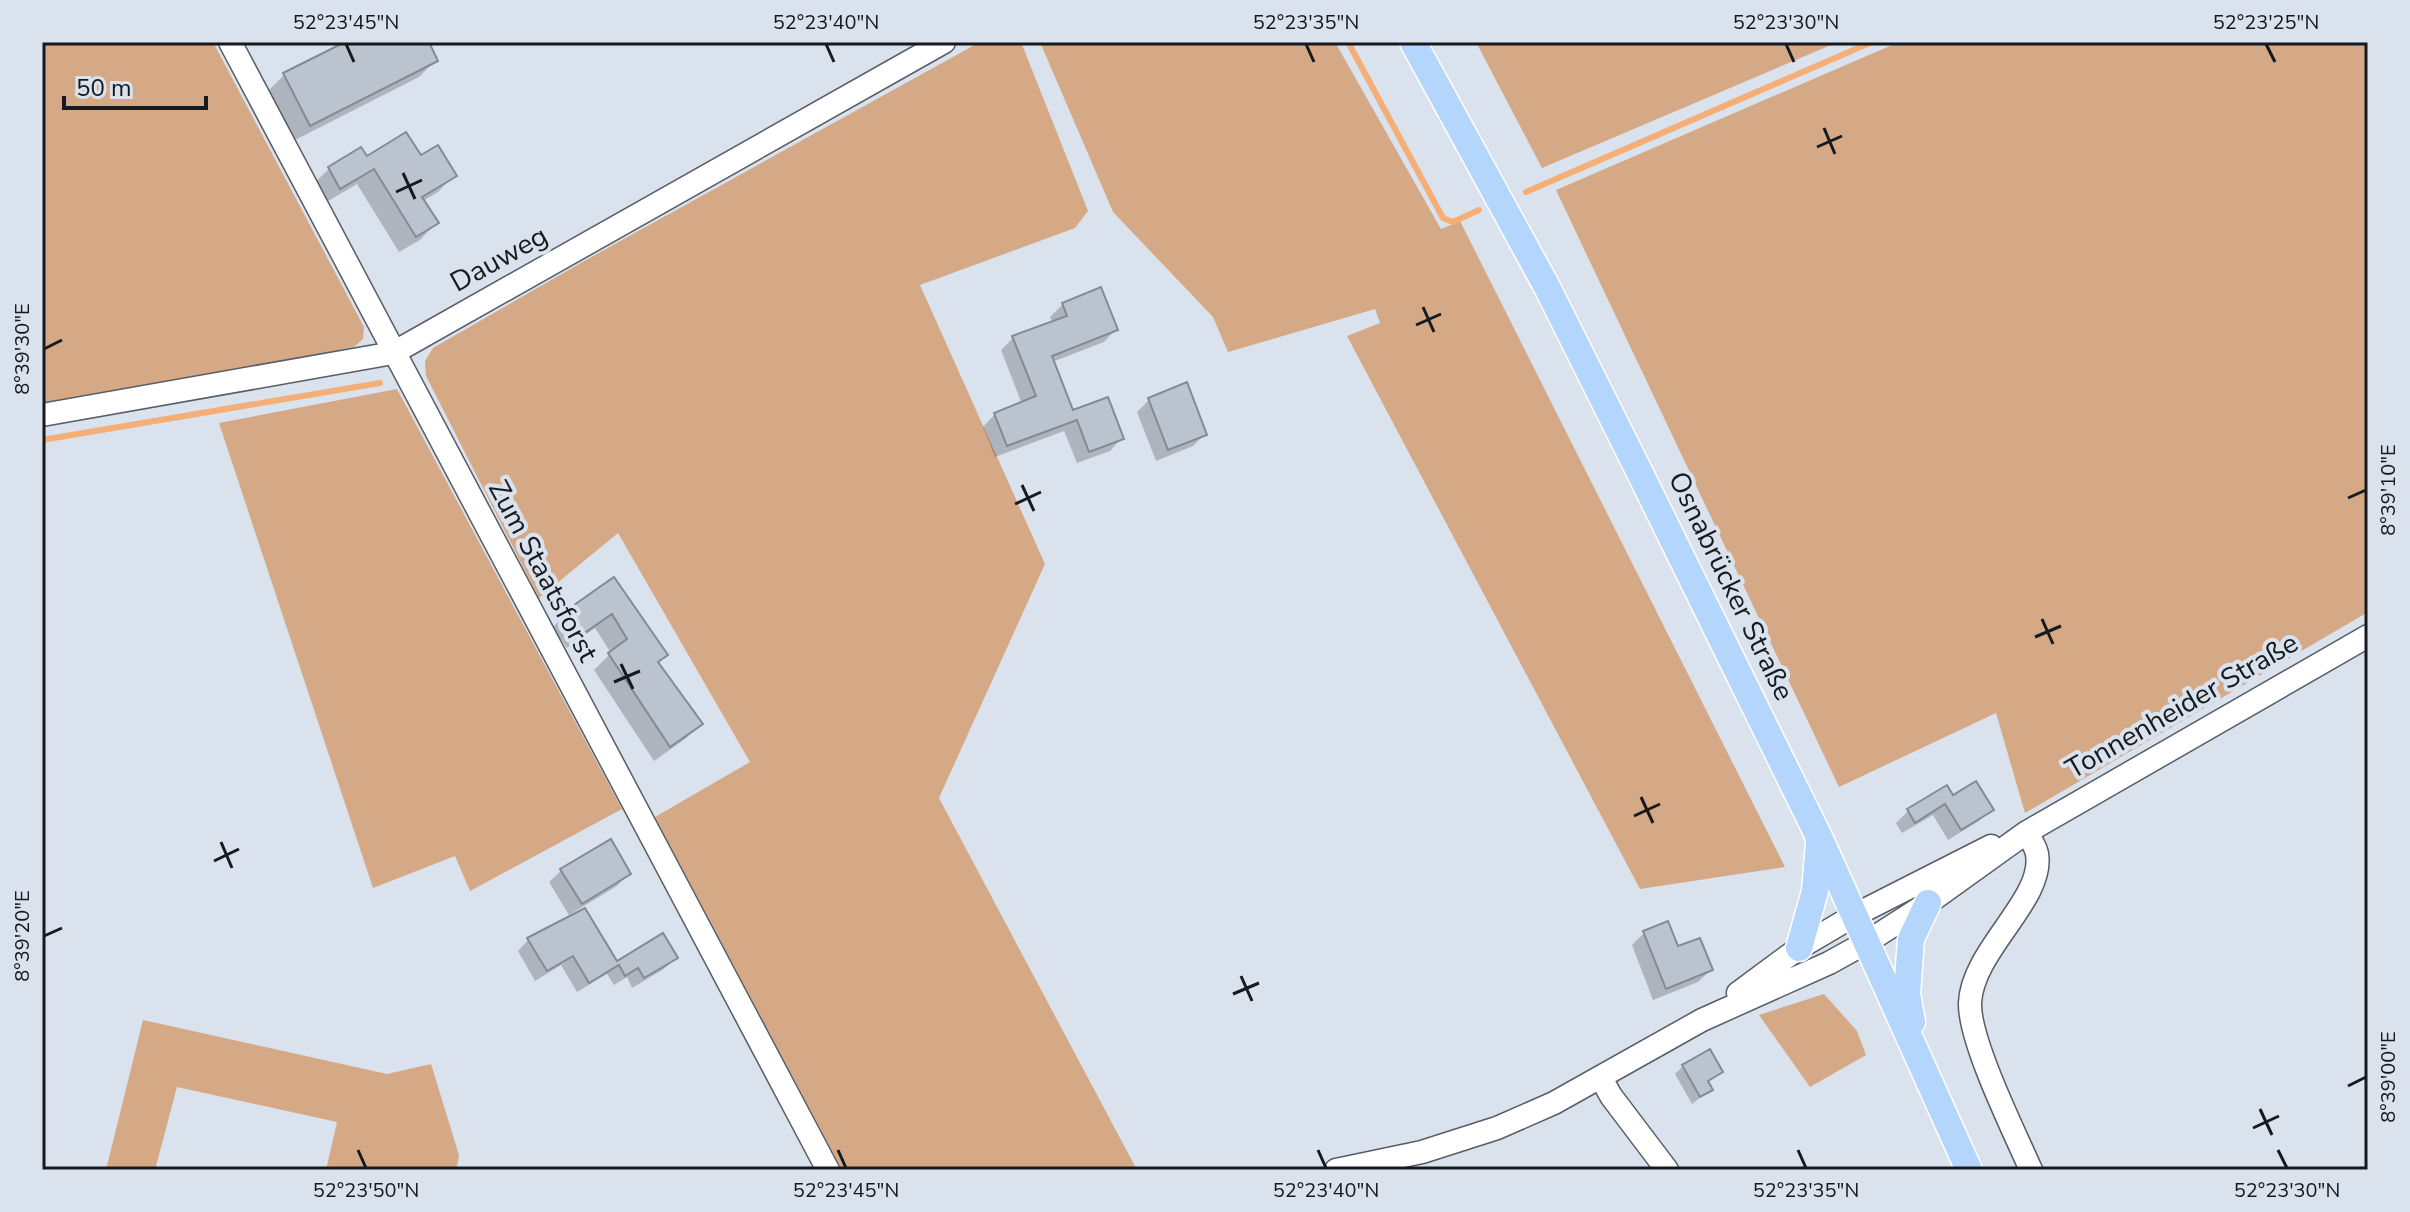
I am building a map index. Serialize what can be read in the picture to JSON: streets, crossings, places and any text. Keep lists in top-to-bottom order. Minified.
{"streets":{"main road":["Osnabrücker Straße","Tonnenheider Straße"],"street":["Dauweg","Zum Staatsforst"]},"crossings":[["Dauweg","Zum Staatsforst"],["Osnabrücker Straße","Tonnenheider Straße"]],"scale_bar":"50 m","coordinates":["52°23'45\"N","52°23'40\"N","52°23'35\"N","52°23'30\"N","52°23'25\"N","8°39'30\"E","8°39'10\"E","8°39'20\"E","8°39'00\"E","52°23'50\"N"]}
